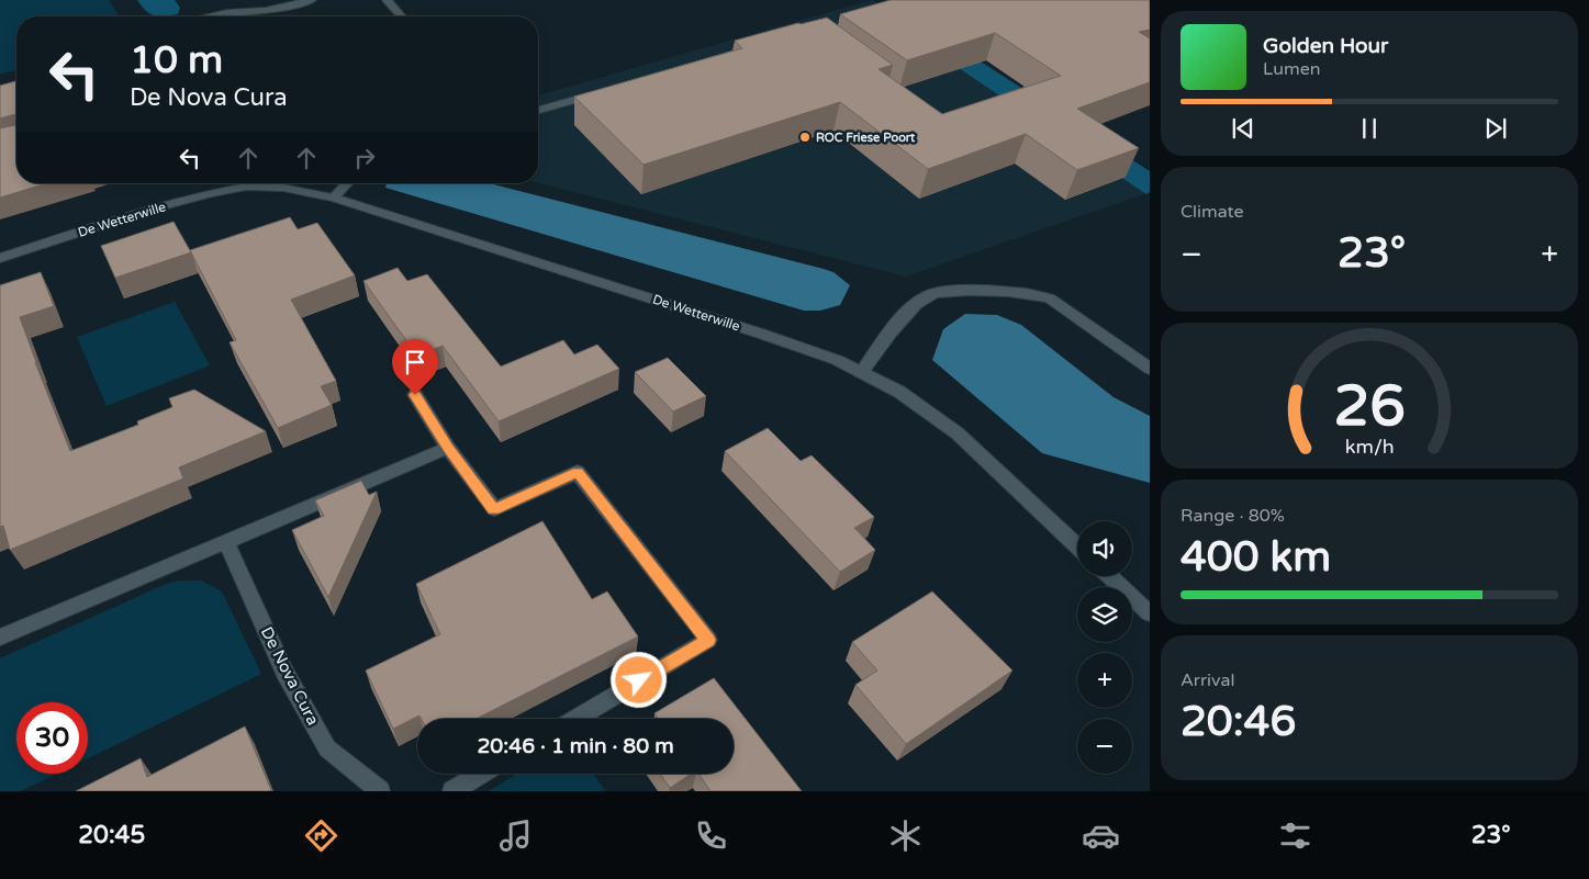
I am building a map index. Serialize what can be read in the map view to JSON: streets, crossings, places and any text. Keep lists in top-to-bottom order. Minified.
{"streets":{"street":["De Wetterwille","De Nova Cura"]},"places":["ROC Friese Poort"],"page":{"turn":["10 m","De Nova Cura"],"song":["Golden Hour","Lumen"],"tile":["Climate",["Range · 80%","400 km"],["Arrival","20:46"]],"heat":["−","23°","+"],"map_buttons":["+","−"],"limit":"30","trip":"20:46 · 1 min · 80 m","tabs":["20:45","23°"],"gauge":["26","km/h"]}}
